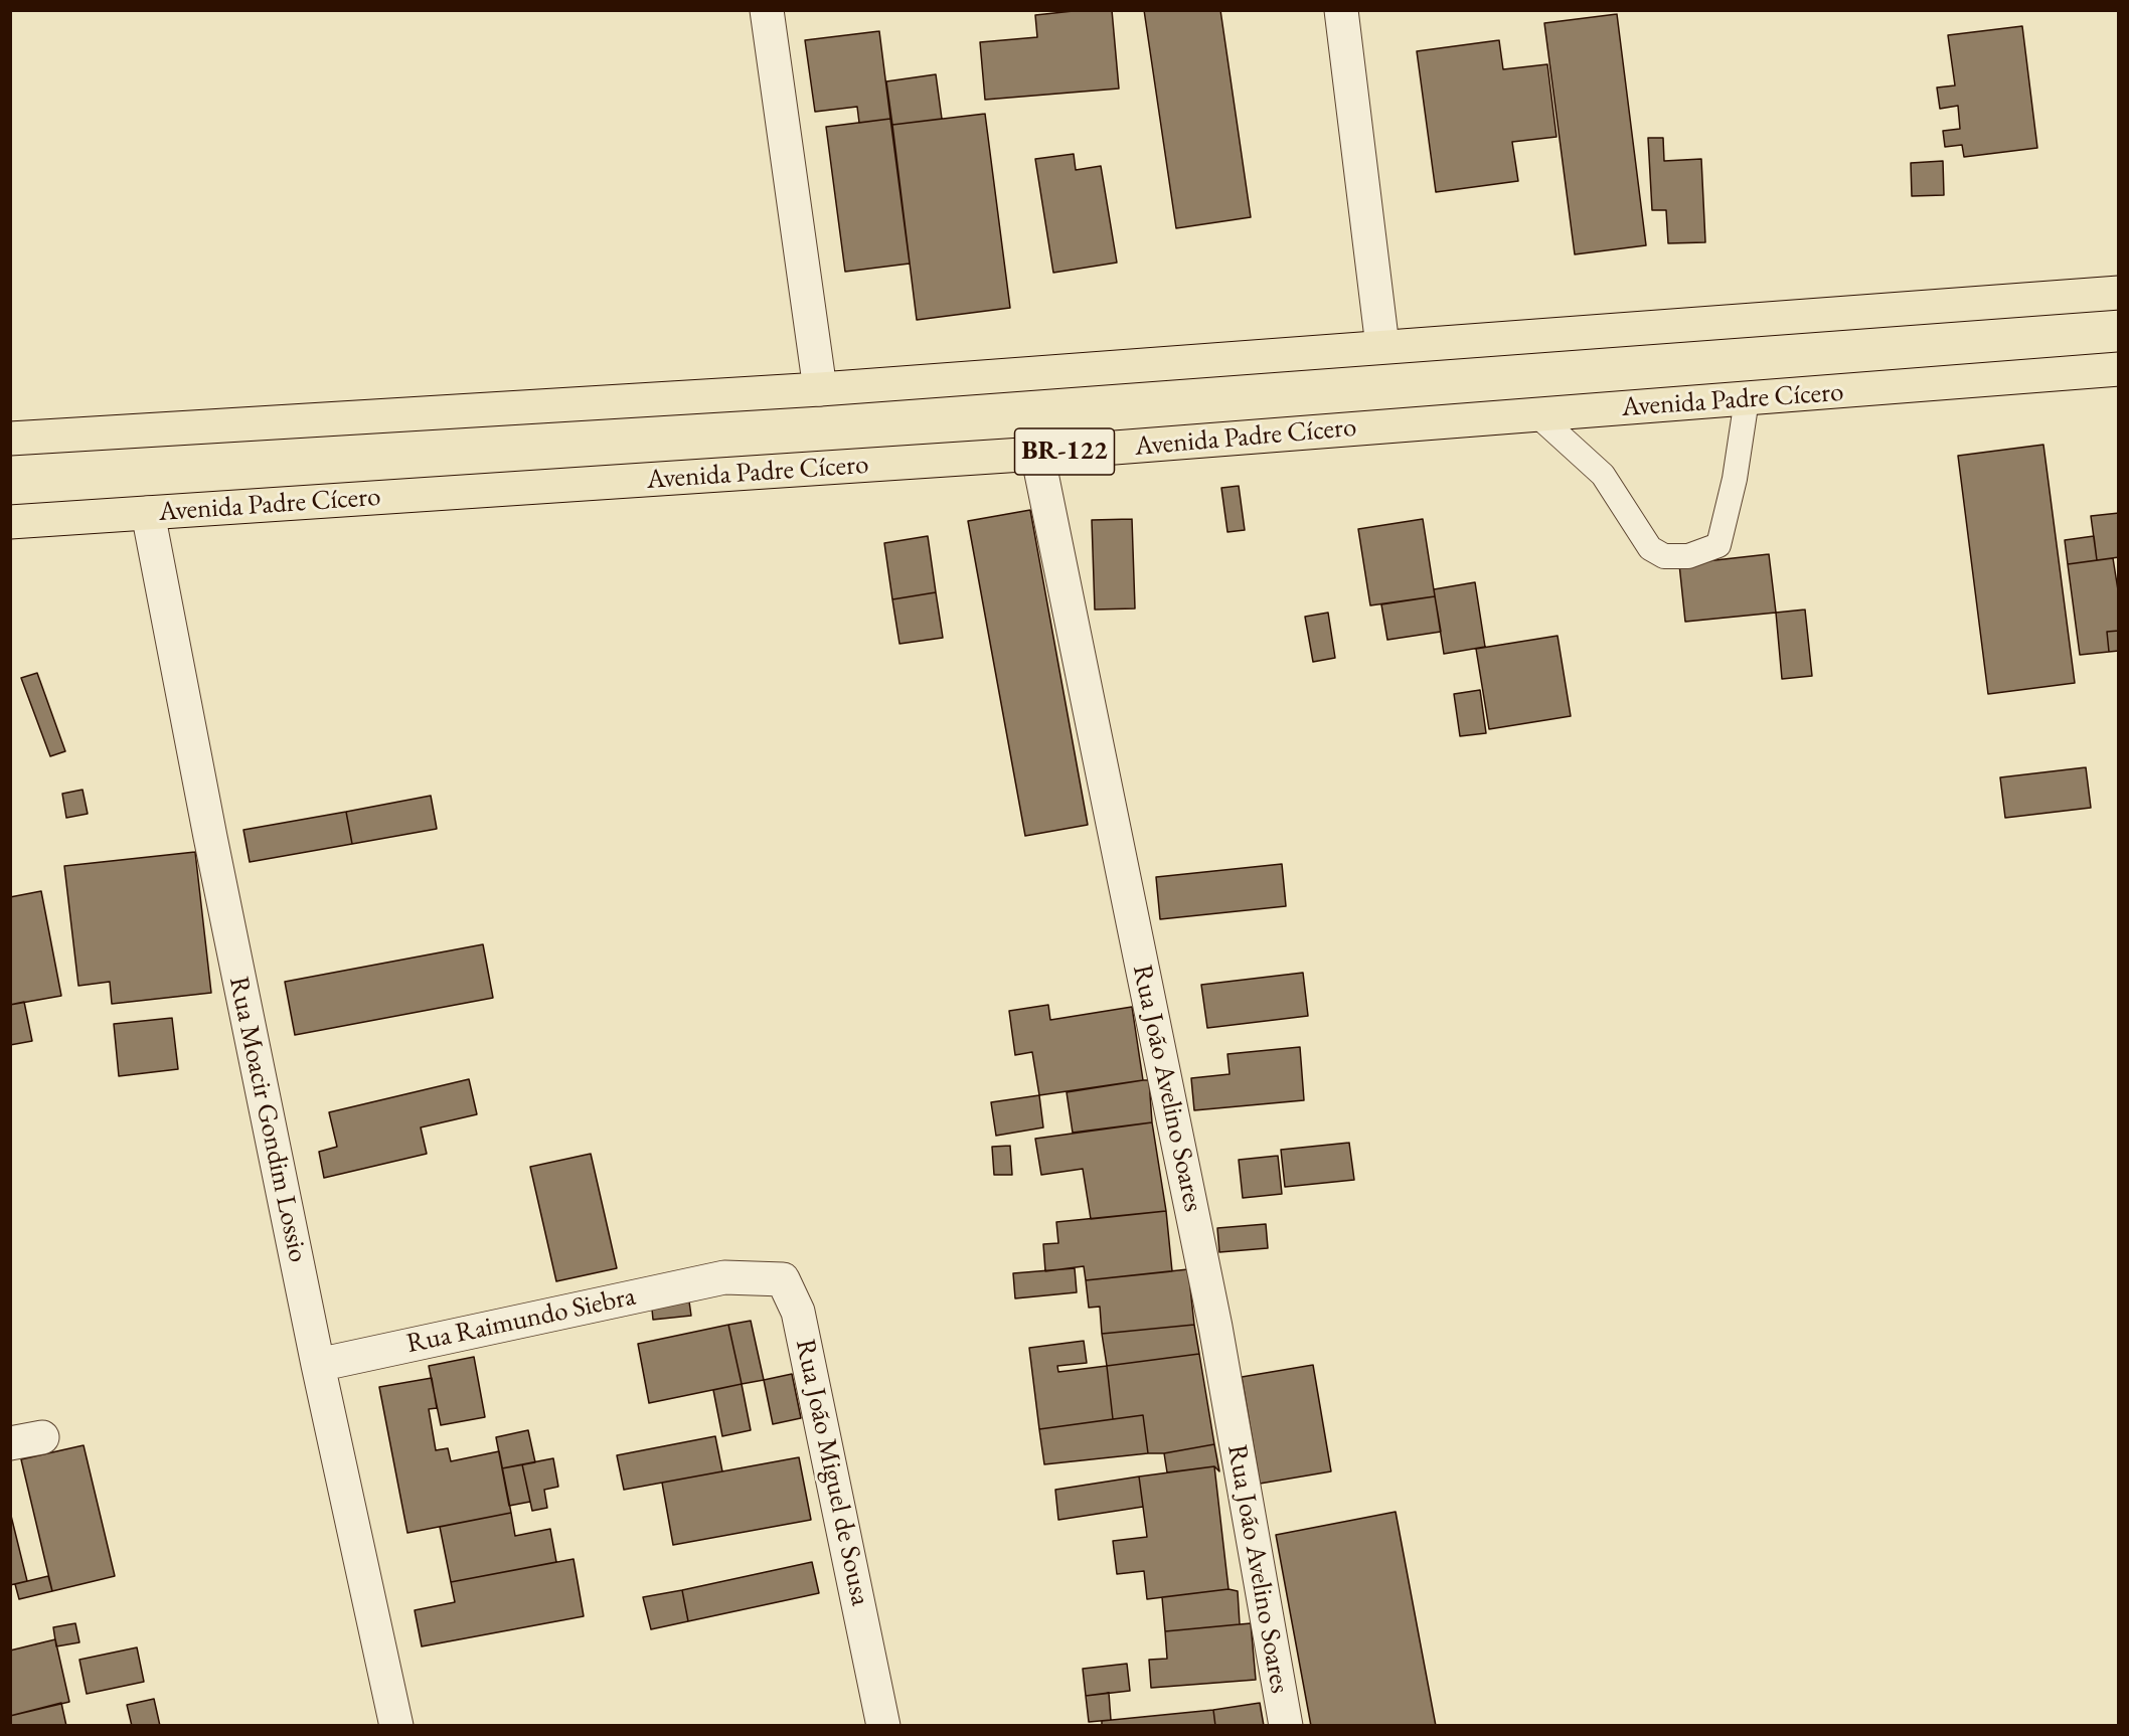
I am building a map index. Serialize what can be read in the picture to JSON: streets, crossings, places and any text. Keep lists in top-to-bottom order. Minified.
{"streets":{"highway":["Avenida Padre Cícero","BR-122"],"street":["Rua João Avelino Soares","Rua Moacir Gondim Lossio","Rua Raimundo Siebra","Rua João Miguel de Sousa"]},"crossings":[["Avenida Padre Cícero","Rua João Avelino Soares"],["Avenida Padre Cícero","Rua Moacir Gondim Lossio"],["Rua Moacir Gondim Lossio","Rua Raimundo Siebra"],["Rua Raimundo Siebra","Rua João Miguel de Sousa"]]}
